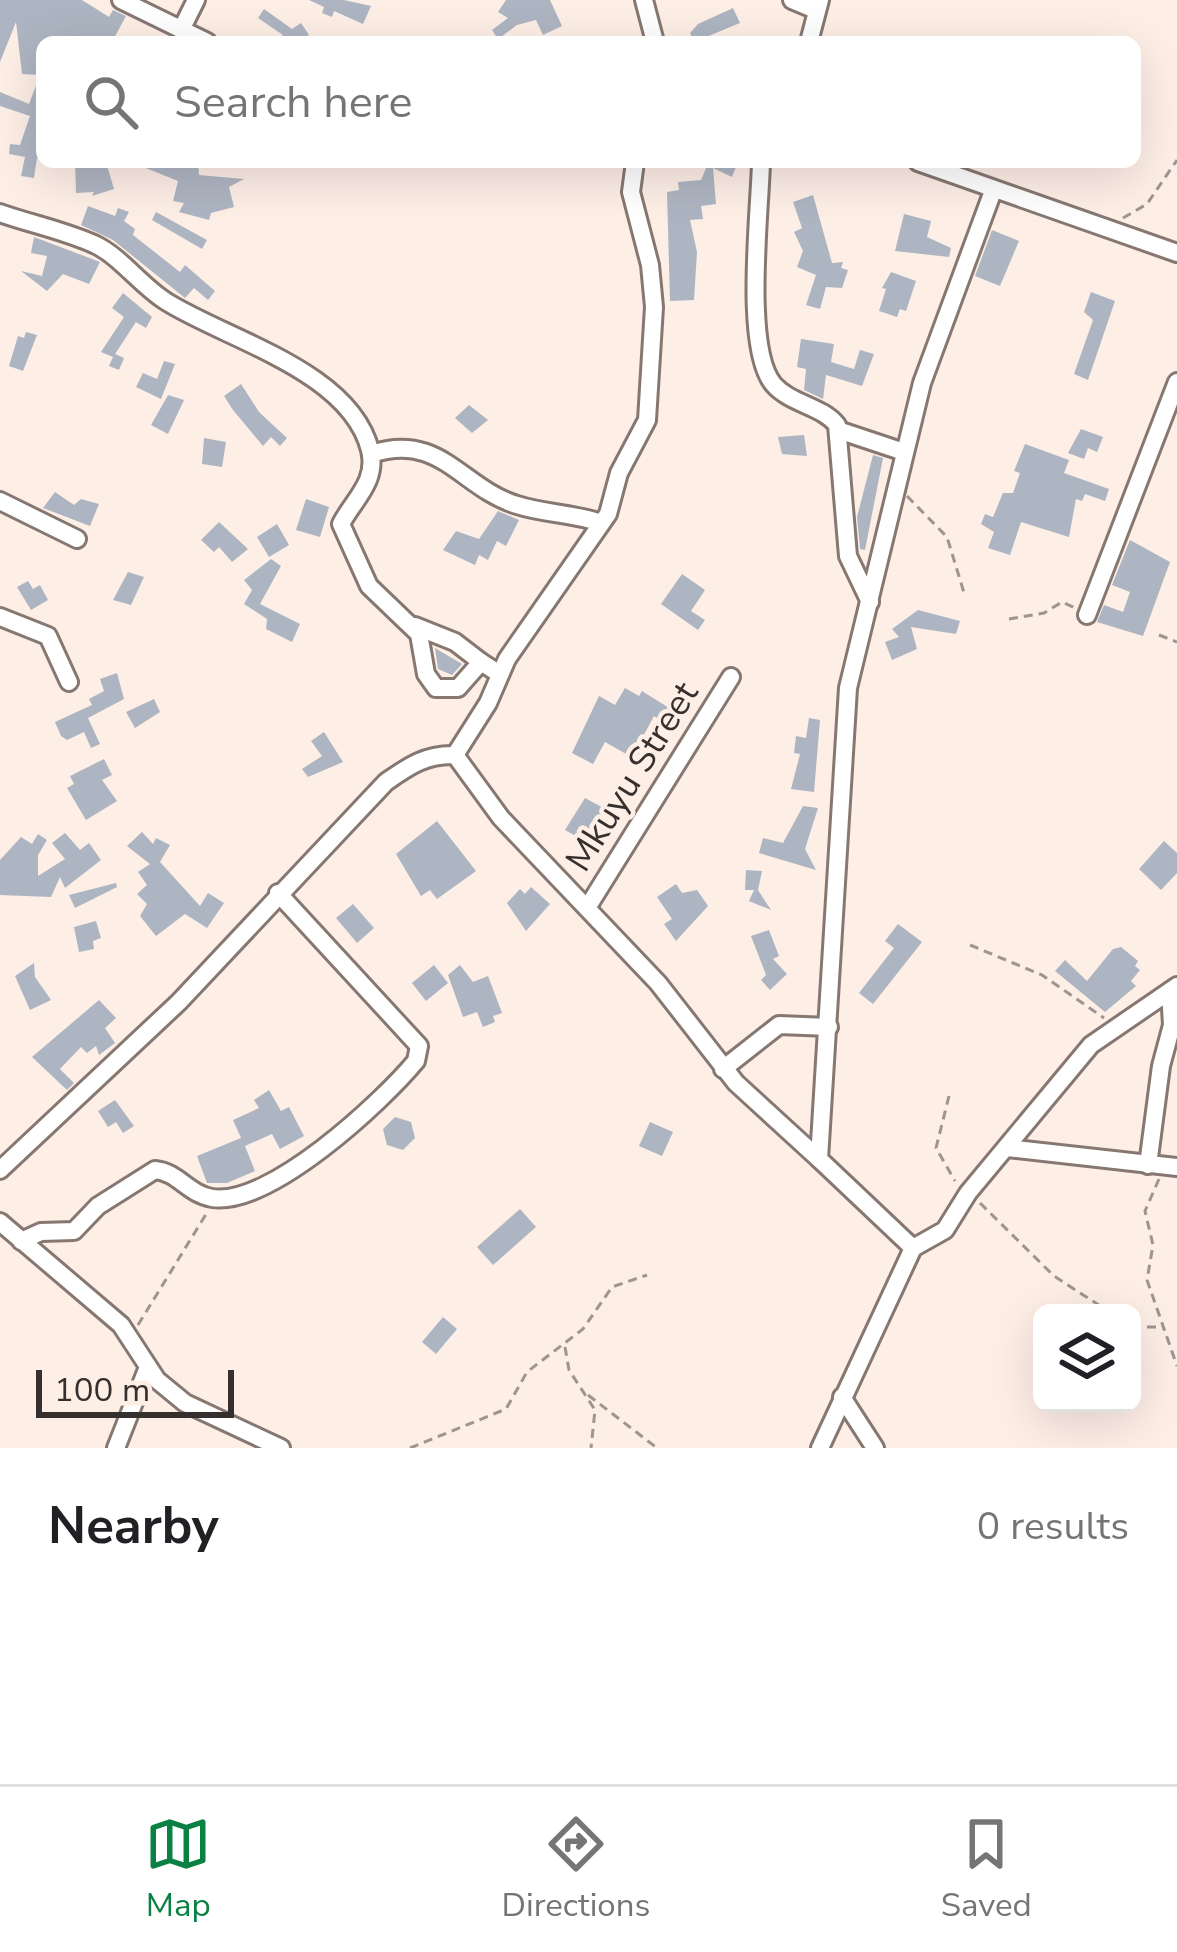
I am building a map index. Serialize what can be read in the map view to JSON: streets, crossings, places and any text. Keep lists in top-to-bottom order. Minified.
{"streets":{"street":["Mkuyu Street"]},"scale_bar":"100 m","page":{"search":"Search here","scale":"100 m","heading":["Nearby","0 results"],"nav":["Map","Directions","Saved"]}}
